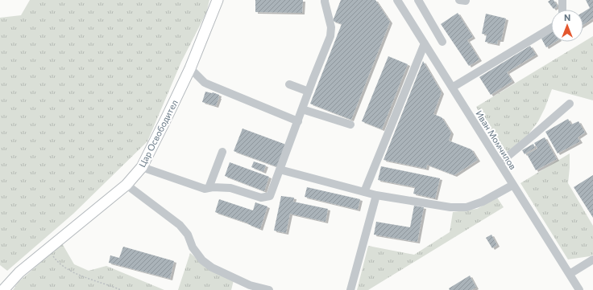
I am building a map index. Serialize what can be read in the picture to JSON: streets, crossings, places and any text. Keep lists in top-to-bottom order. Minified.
{"streets":{"main road":["Цар Освободител"],"street":["Иван Момчилов"]},"north":"top"}
